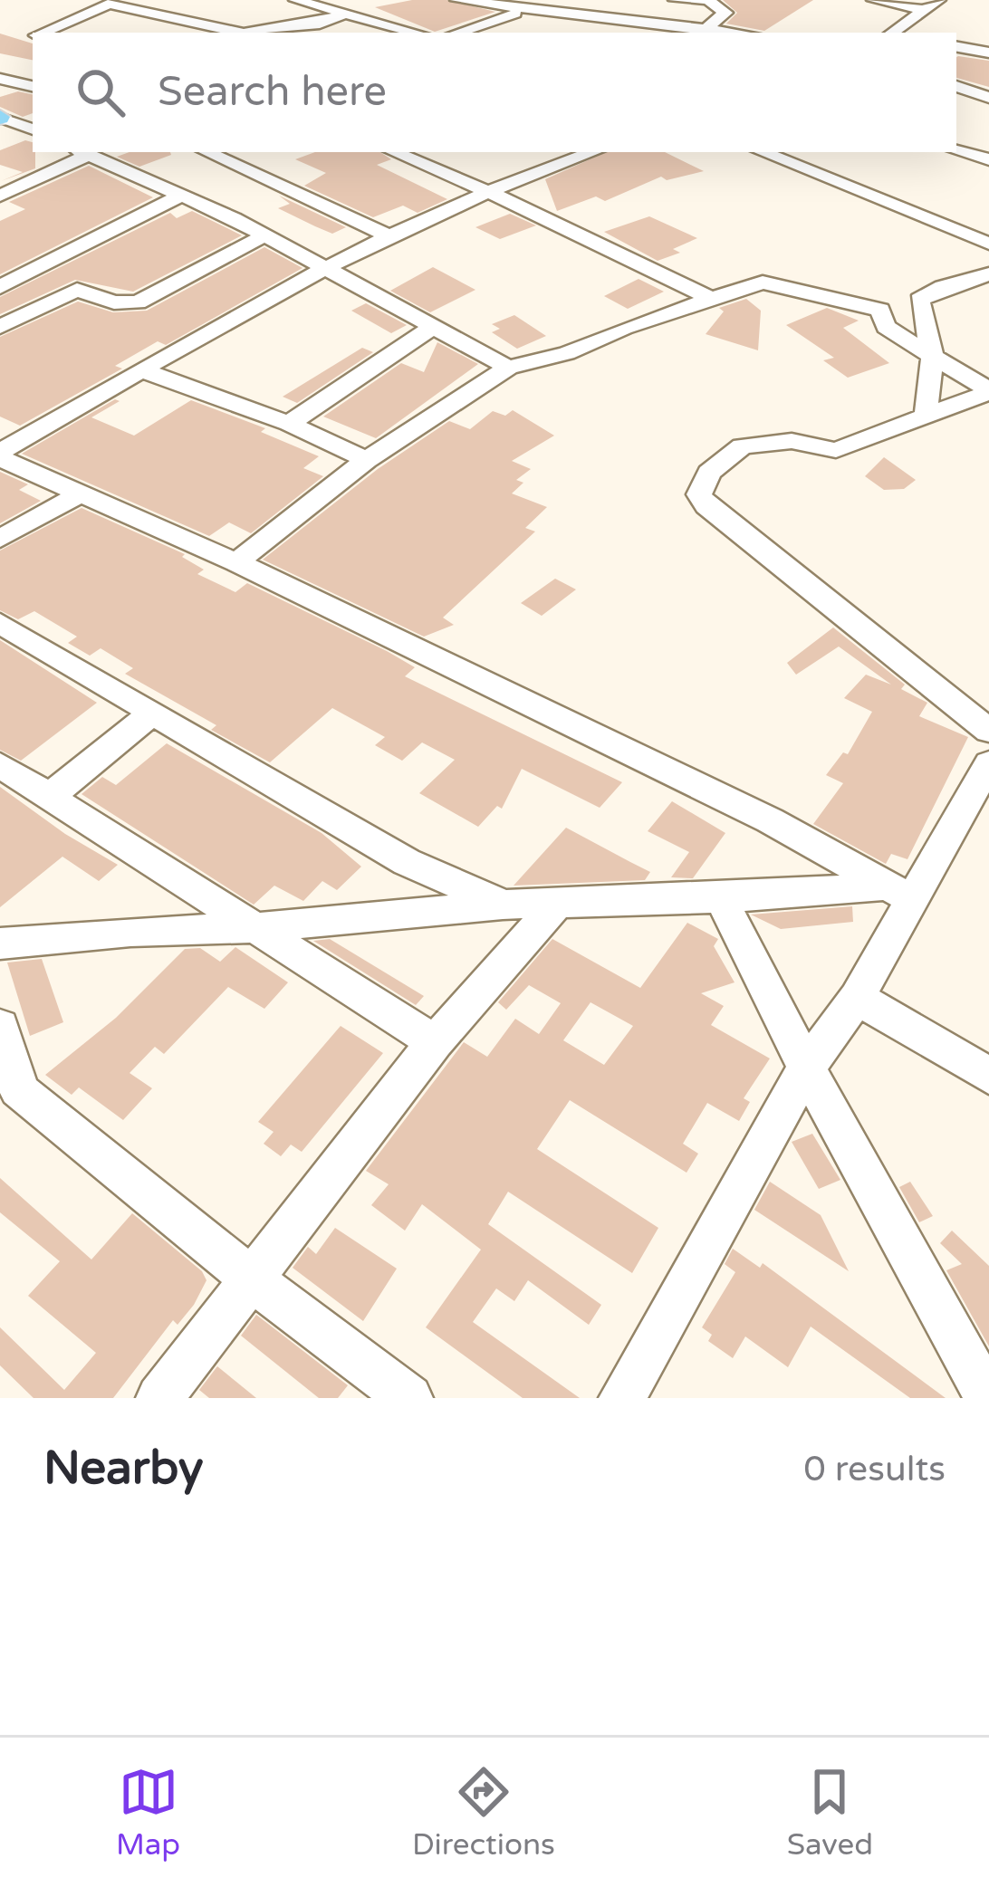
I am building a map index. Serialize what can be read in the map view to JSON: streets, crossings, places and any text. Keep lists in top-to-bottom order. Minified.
{"page":{"search":"Search here","heading":["Nearby","0 results"],"nav":["Map","Directions","Saved"]}}
